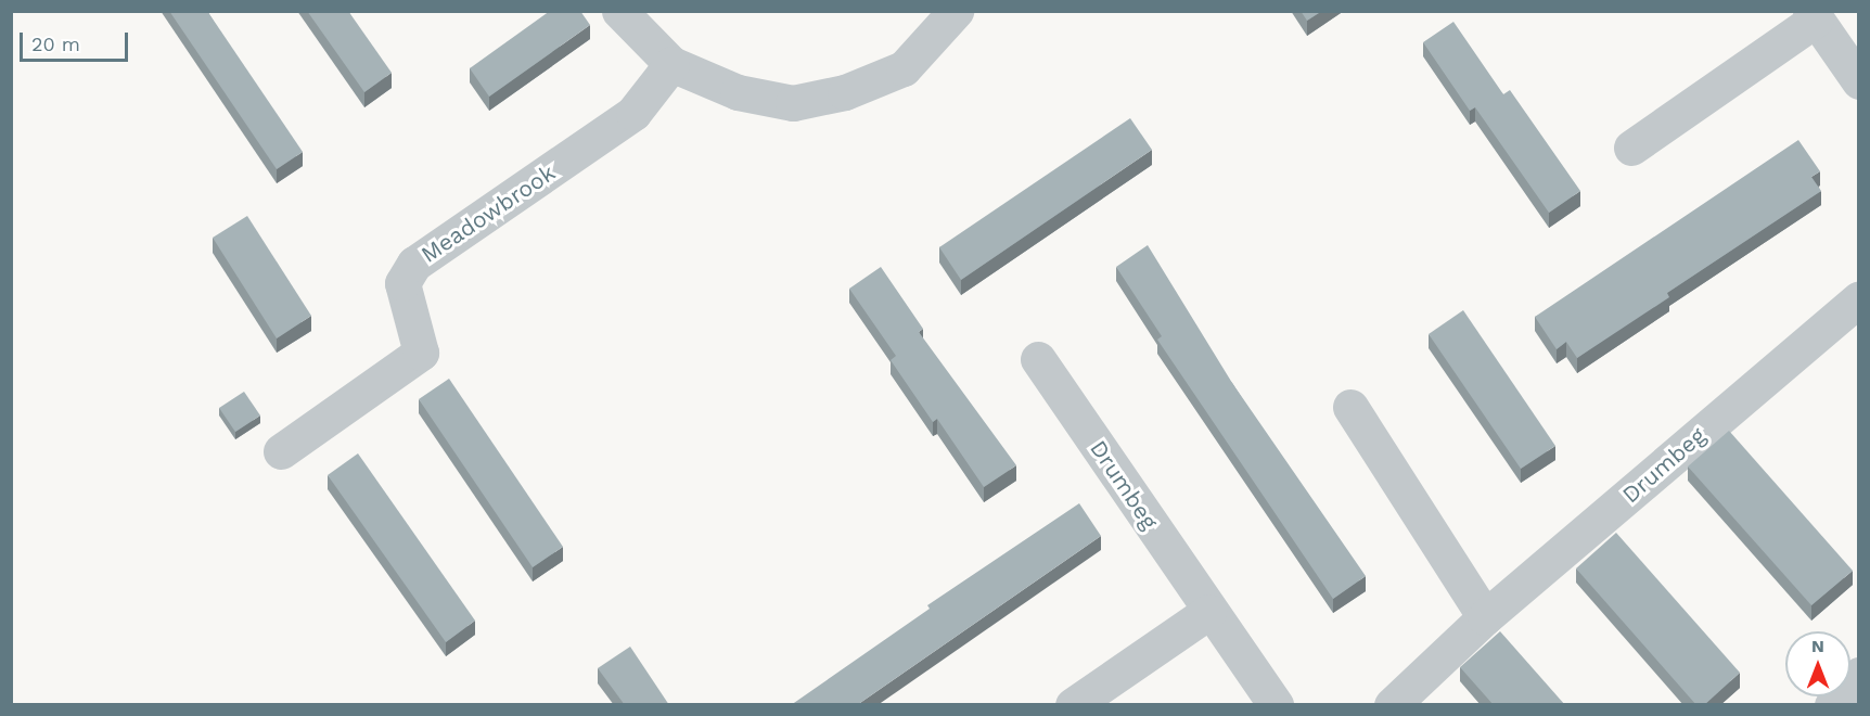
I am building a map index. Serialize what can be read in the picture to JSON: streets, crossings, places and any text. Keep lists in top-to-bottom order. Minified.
{"streets":{"street":["Meadowbrook","Drumbeg"]},"scale_bar":"20 m","north":"top"}
